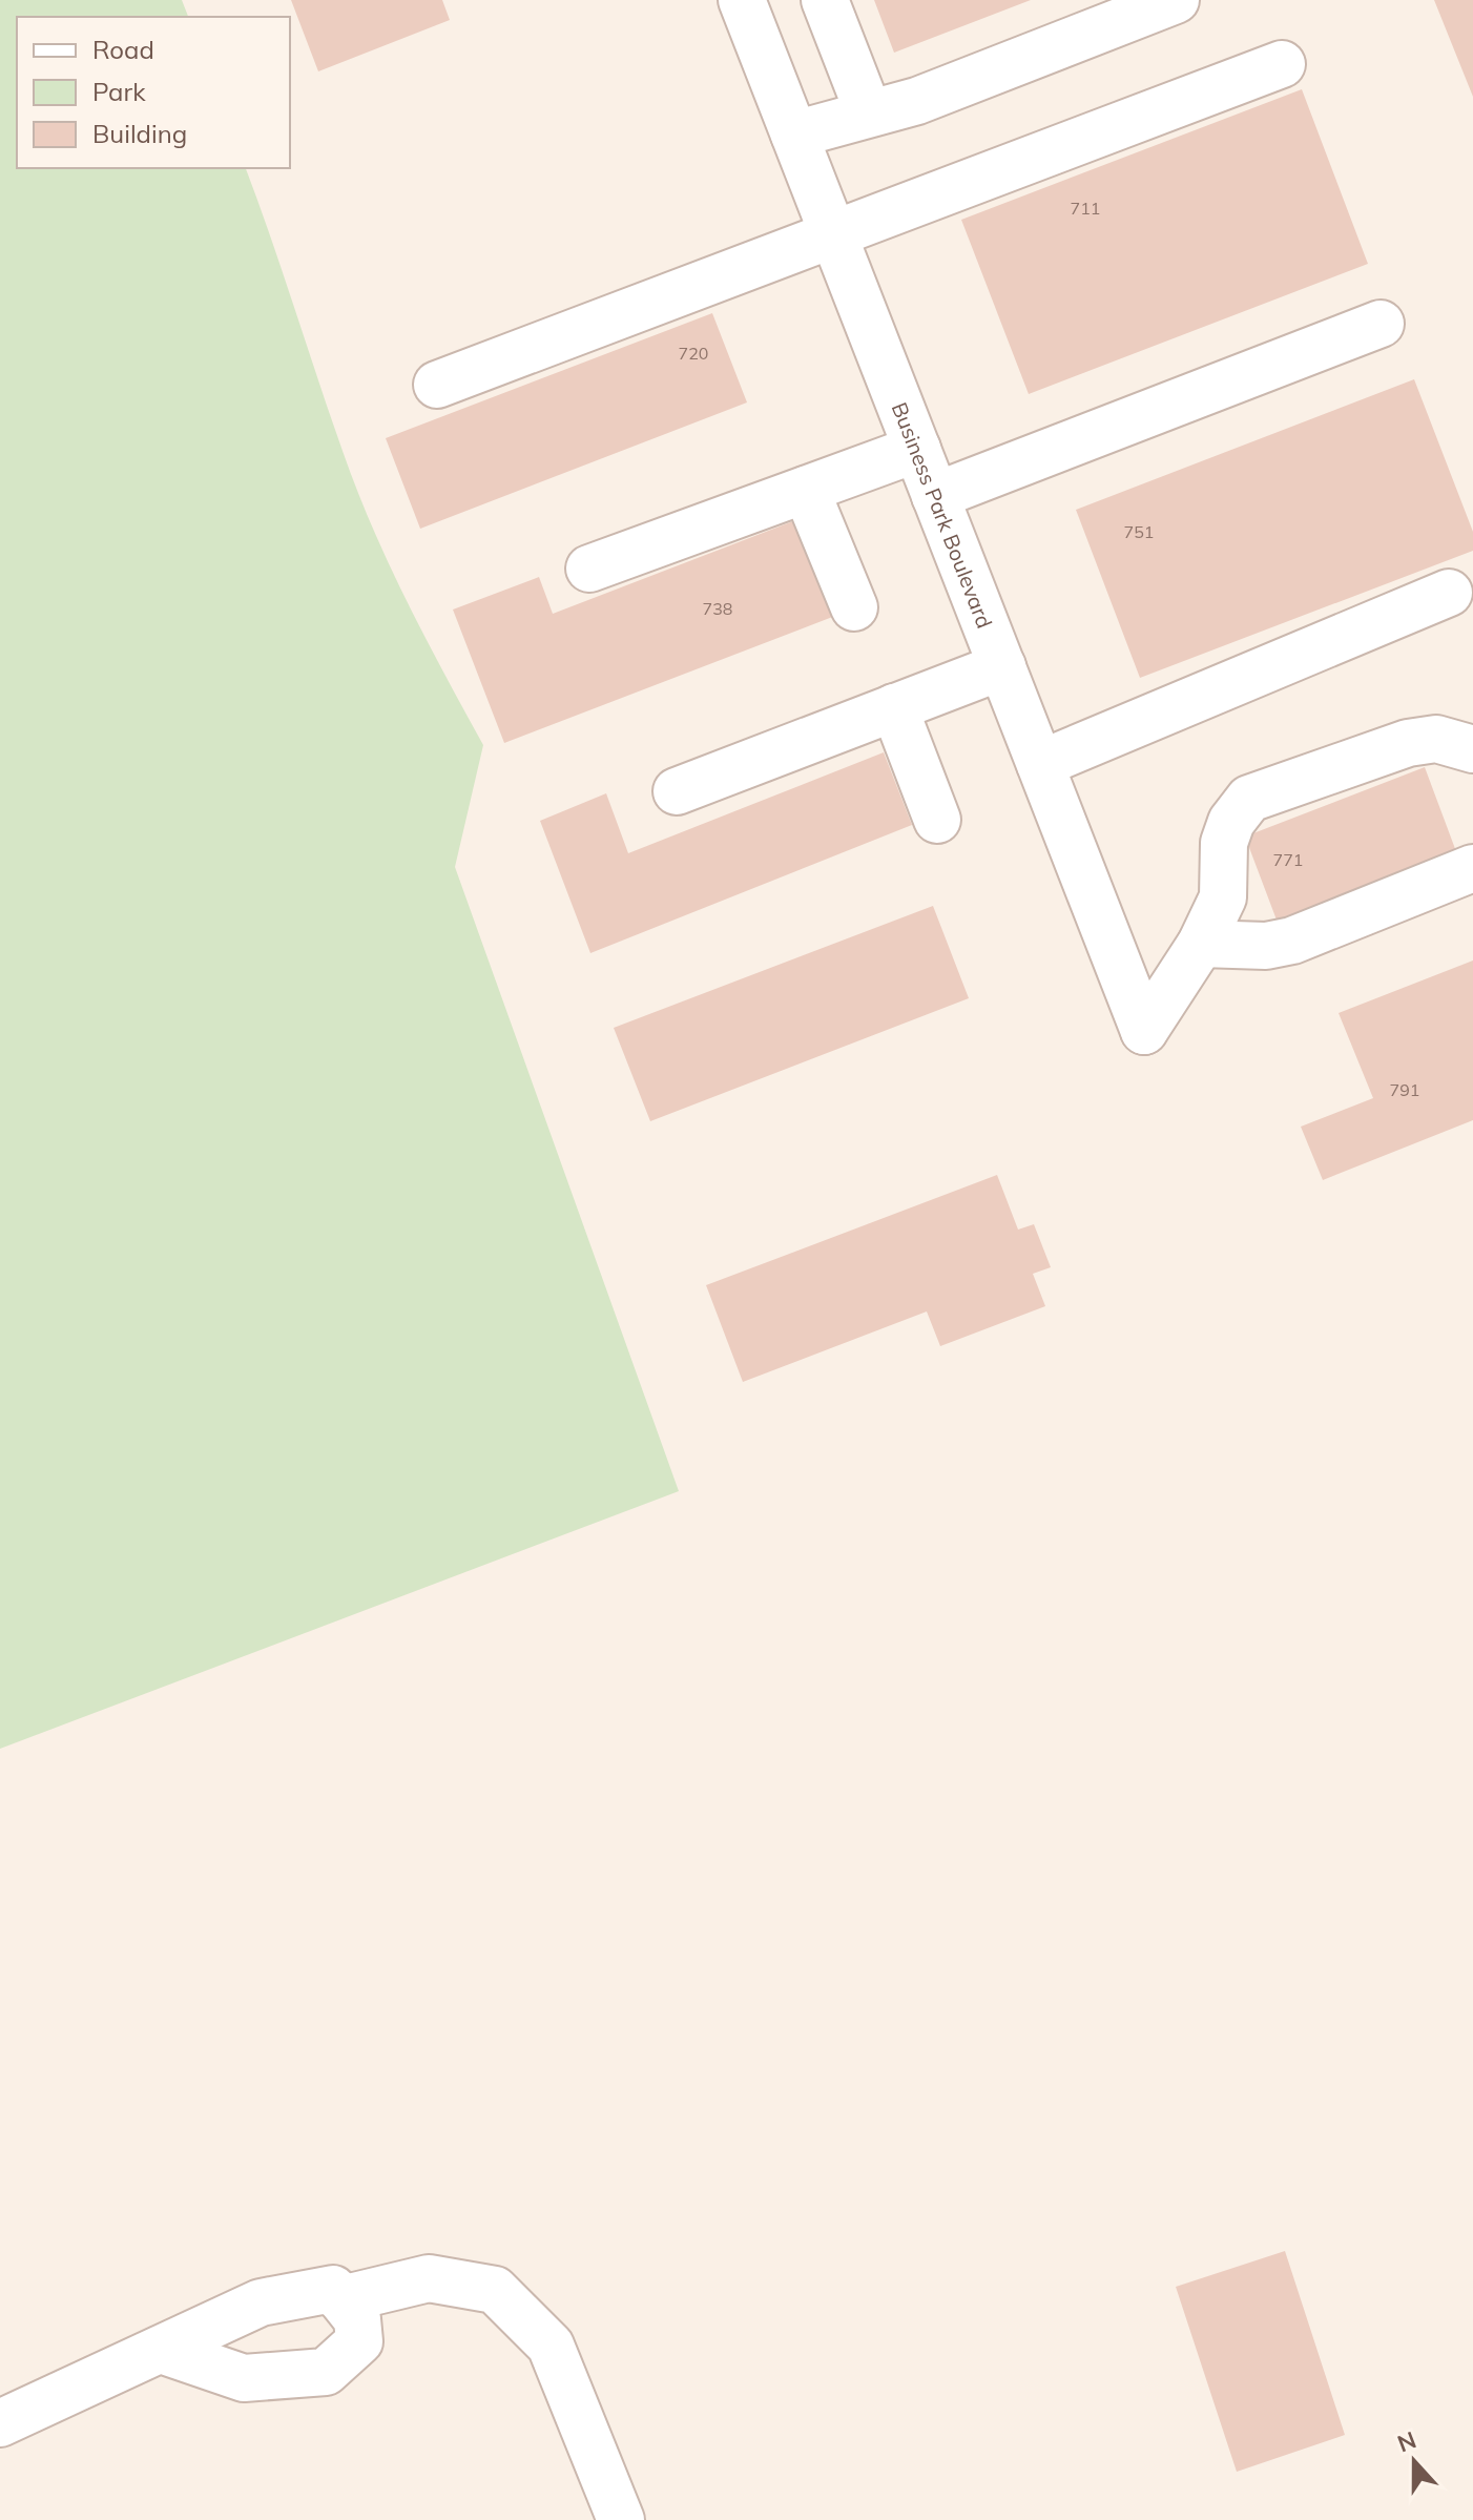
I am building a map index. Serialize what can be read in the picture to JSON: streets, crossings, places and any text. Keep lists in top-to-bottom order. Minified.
{"streets":{"street":["Business Park Boulevard"]},"house_numbers":["711","720","751","738","771","791"],"legend":["Road","Park","Building"],"north":"top"}
